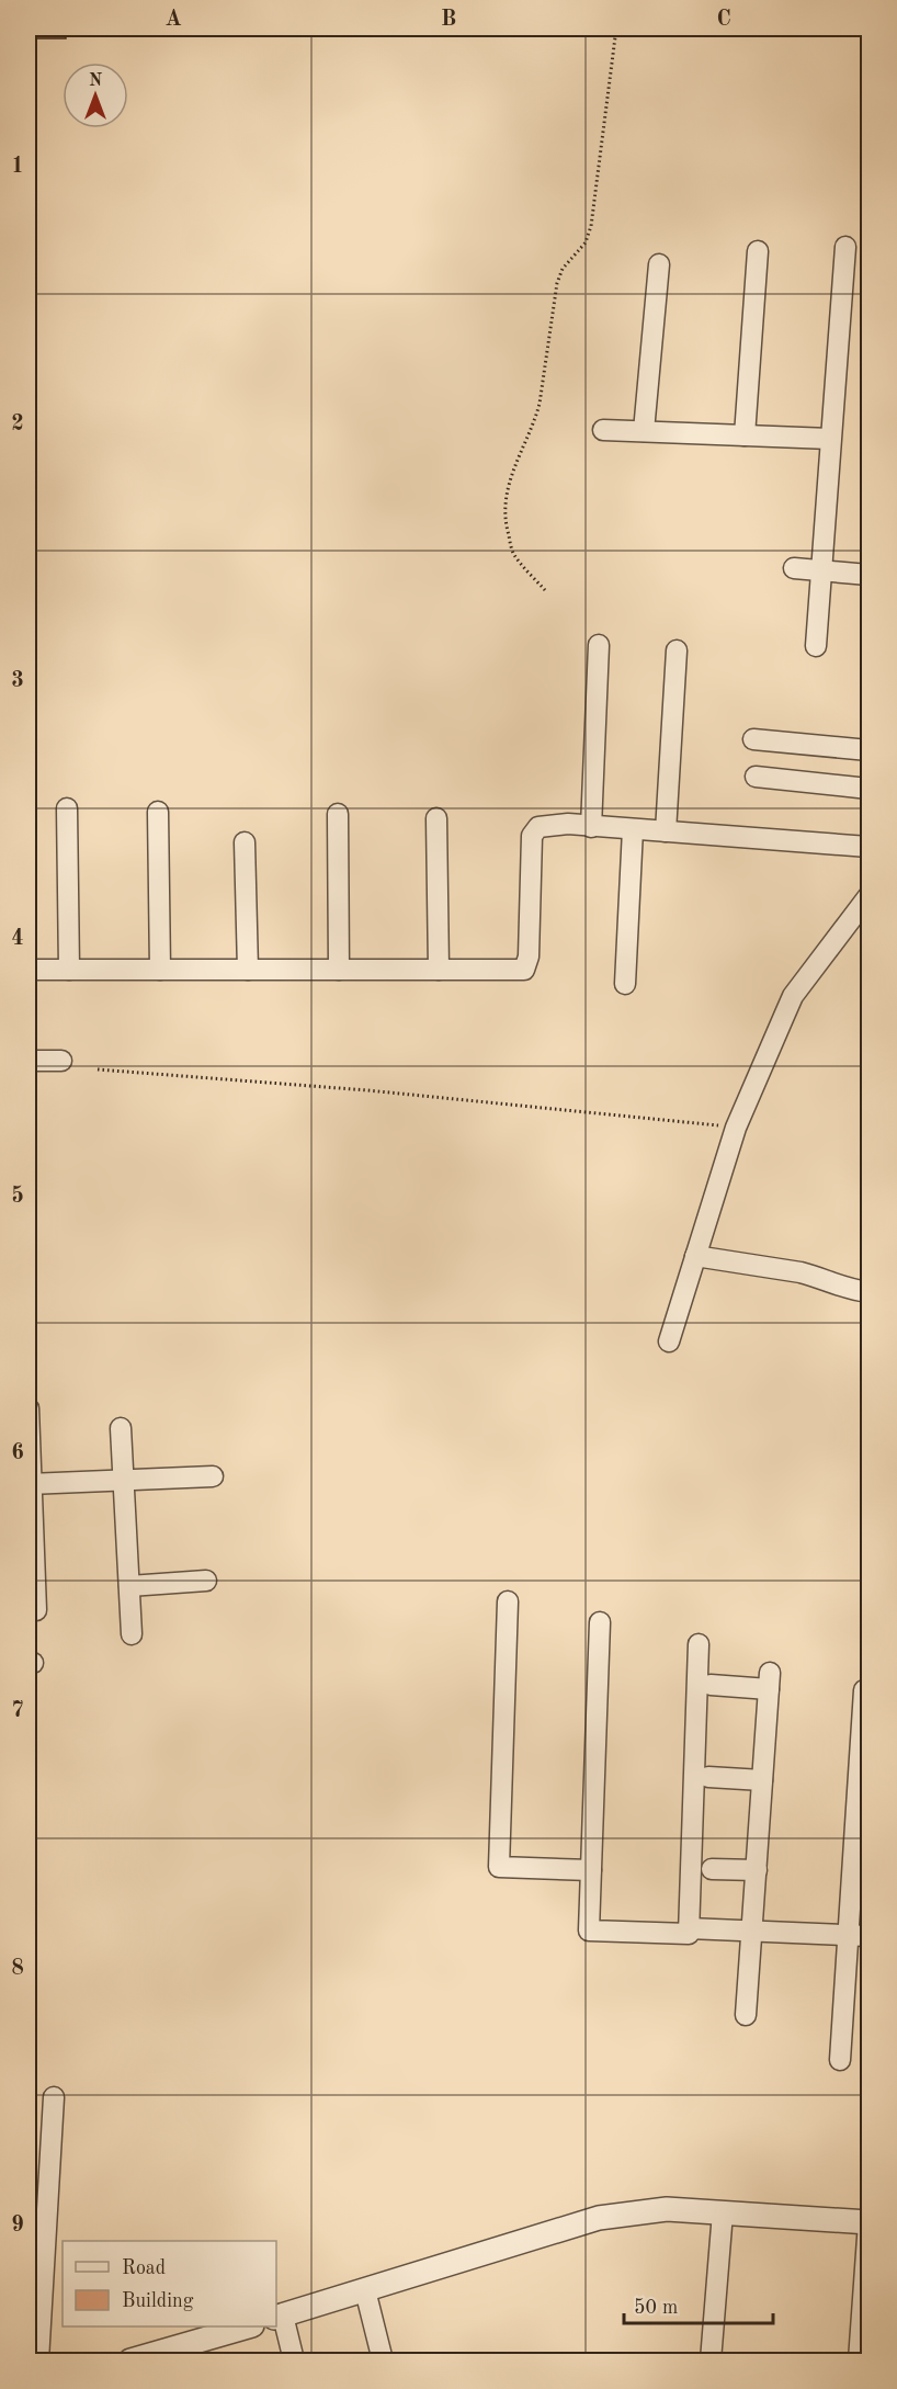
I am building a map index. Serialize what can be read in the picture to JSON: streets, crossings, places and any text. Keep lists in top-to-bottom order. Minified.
{"legend":["Road","Building"],"scale_bar":"50 m","north":"top","grid":{"columns":["A","B","C"],"rows":["1","2","3","4","5","6","7","8","9"]}}
